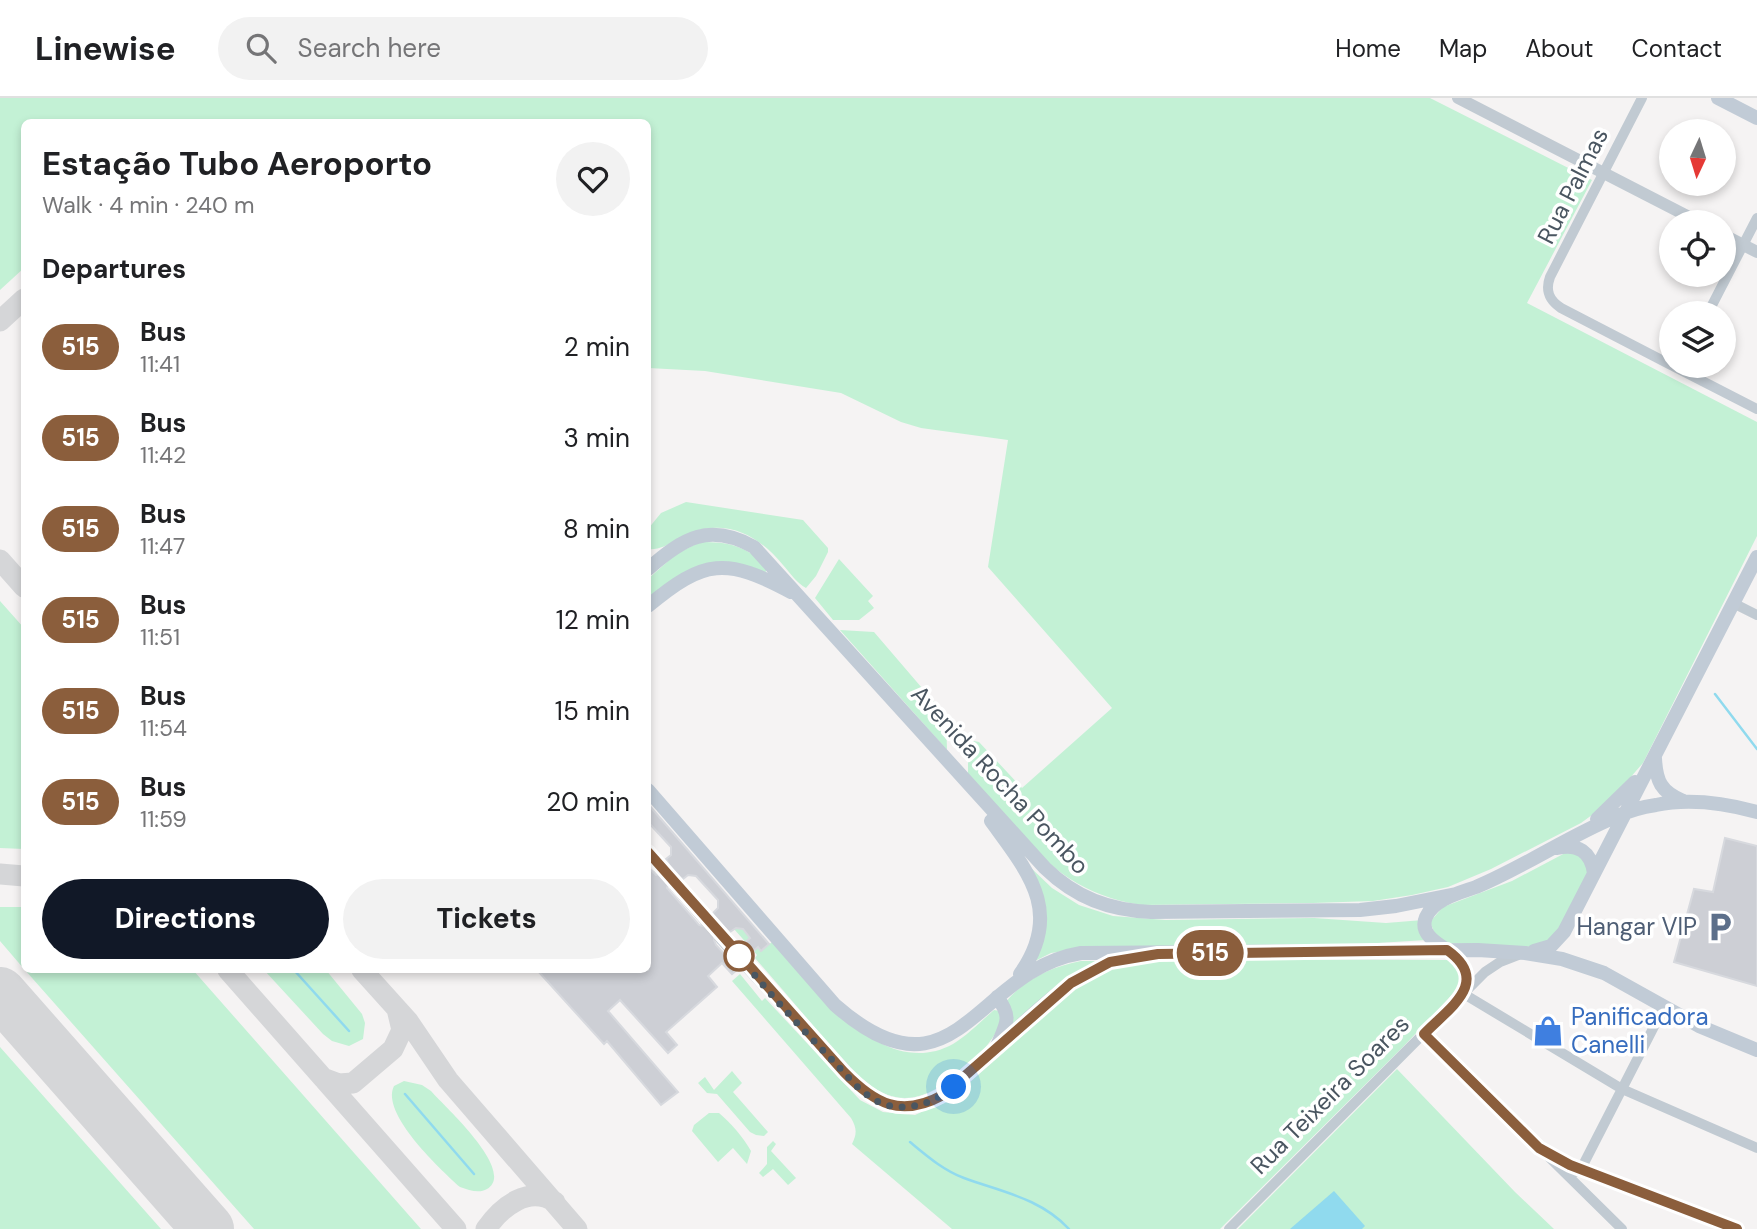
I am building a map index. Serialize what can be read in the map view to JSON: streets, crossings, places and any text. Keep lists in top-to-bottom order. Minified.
{"streets":{"main road":["Avenida Rocha Pombo","Rua Teixeira Soares"],"street":["Rua Palmas"]},"places":{"parking":["Hangar VIP"],"shop":["Panificadora Canelli"]},"lines":["bus line 515"],"north":"bottom","page":{"header":"Linewise","search":"Search here","nav":["Home","Map","About","Contact"],"on_map":"515","heading":[["Estação Tubo Aeroporto","Walk · 4 min · 240 m"],"Departures"],"list":[{"mark":"515","name":"Bus","note":"11:41","value":"2 min"},{"mark":"515","name":"Bus","note":"11:42","value":"3 min"},{"mark":"515","name":"Bus","note":"11:47","value":"8 min"},{"mark":"515","name":"Bus","note":"11:51","value":"12 min"},{"mark":"515","name":"Bus","note":"11:54","value":"15 min"},{"mark":"515","name":"Bus","note":"11:59","value":"20 min"}],"buttons":["Directions","Tickets"]}}
